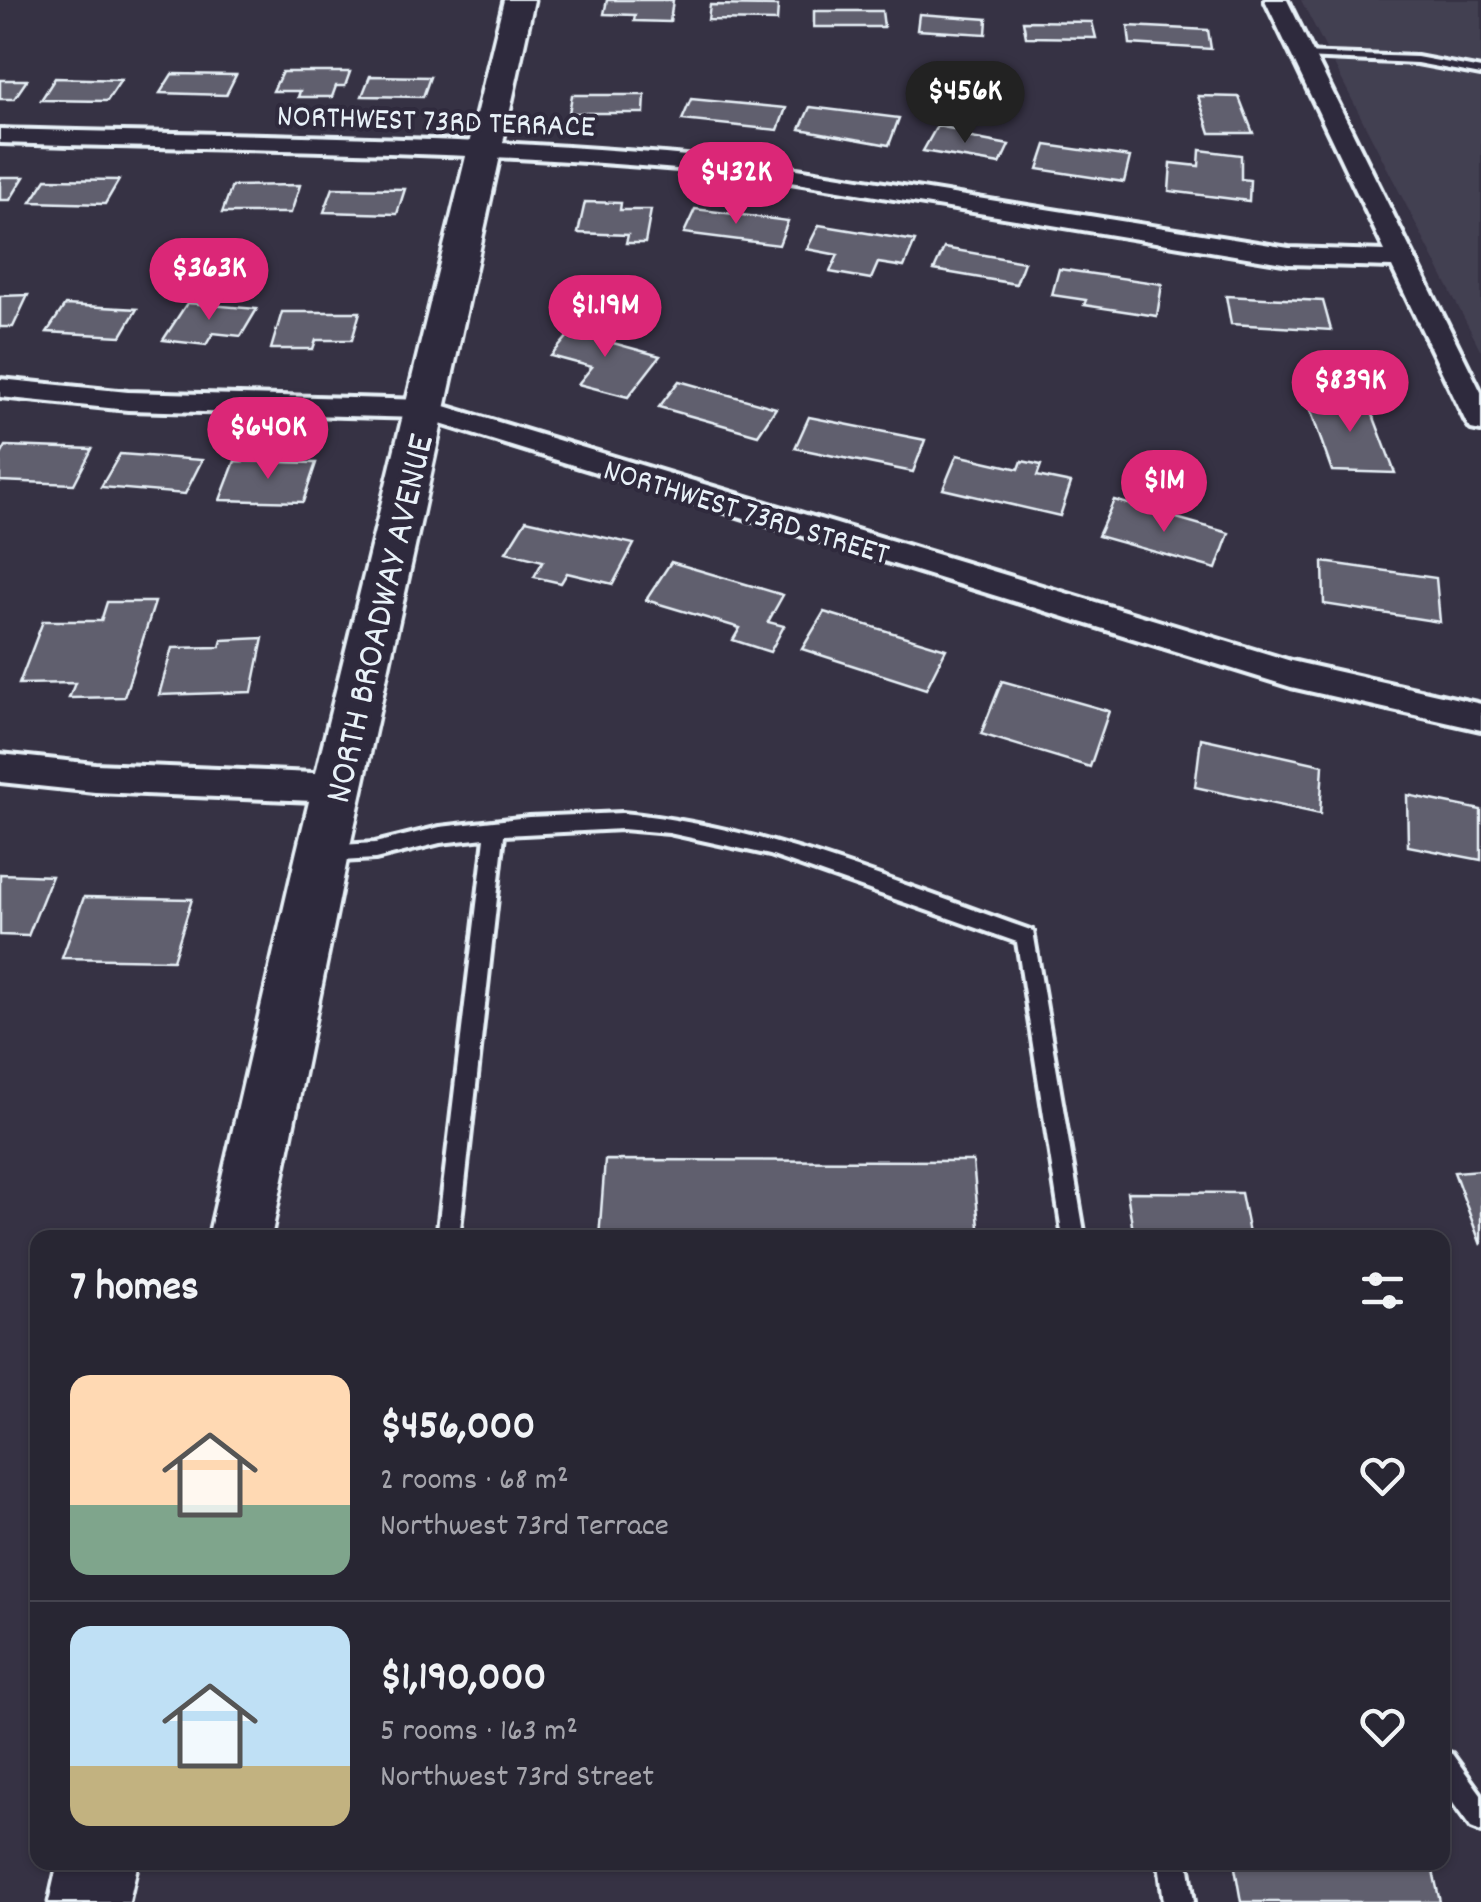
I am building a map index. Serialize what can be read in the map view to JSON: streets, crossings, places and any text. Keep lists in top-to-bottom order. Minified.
{"streets":{"street":["NORTHWEST 73RD TERRACE","NORTHWEST 73RD STREET","NORTH BROADWAY AVENUE"]},"crossings":[["NORTHWEST 73RD TERRACE","NORTH BROADWAY AVENUE"],["NORTHWEST 73RD STREET","NORTH BROADWAY AVENUE"]],"page":{"price":["$456K","$432K","$363K","$1.19M","$839K","$640K","$1M"],"heading":"7 homes","list":[{"name":"$456,000","note":"2 rooms · 68 m² · Northwest 73rd Terrace"},{"name":"$1,190,000","note":"5 rooms · 163 m² · Northwest 73rd Street"}]}}
